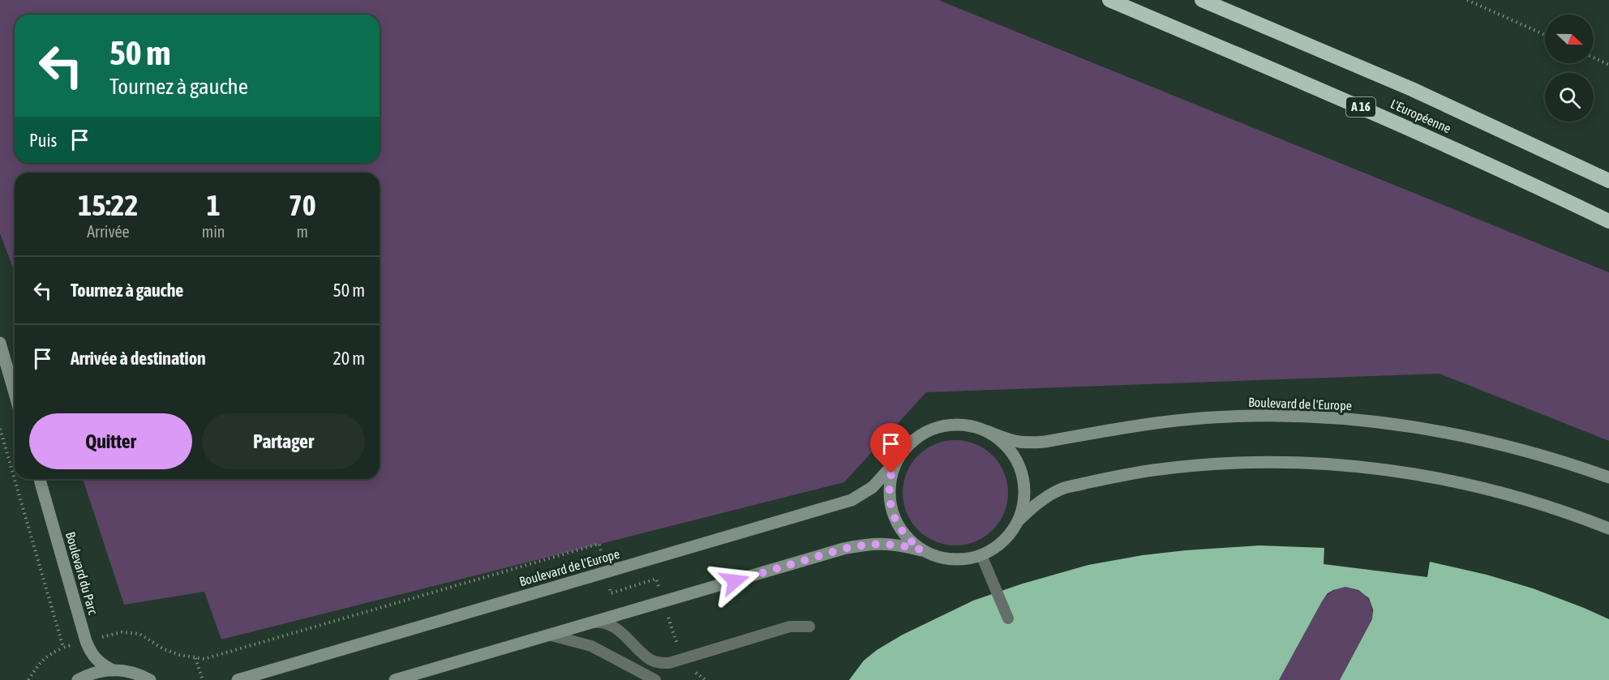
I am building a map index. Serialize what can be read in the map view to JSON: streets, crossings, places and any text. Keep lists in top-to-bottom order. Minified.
{"streets":{"highway":["A 16","L'Européenne"],"main road":["Boulevard de l'Europe","Boulevard du Parc"]},"north":"right","page":{"turn":["50 m","Tournez à gauche"],"then":"Puis","eta":["15:22","Arrivée","1","min","70","m"],"list":[{"name":"Tournez à gauche","value":"50 m"},{"name":"Arrivée à destination","value":"20 m"}],"buttons":["Quitter","Partager"]}}
